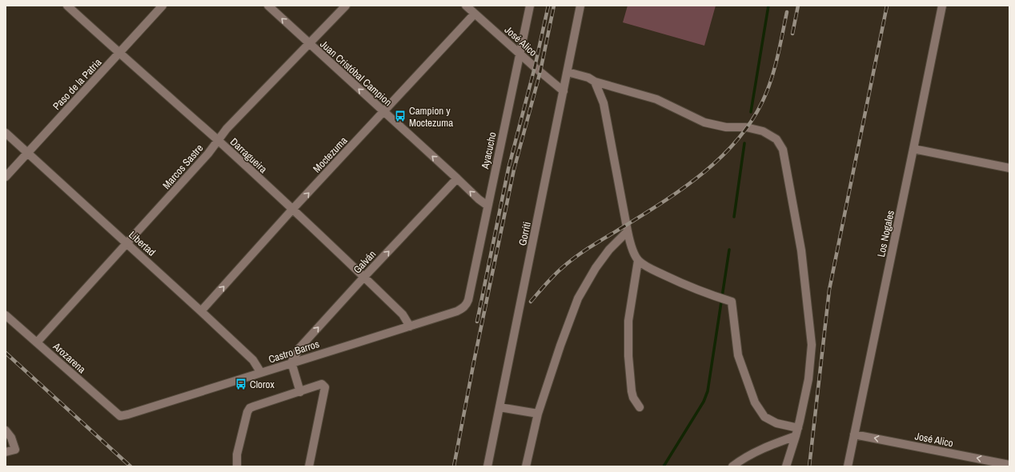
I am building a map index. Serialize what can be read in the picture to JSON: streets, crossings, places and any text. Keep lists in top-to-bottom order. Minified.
{"streets":{"street":["José Alico","Juan Cristóbal Campion","Paso de la Patria","Ayacucho","Moctezuma","Darragueira","Marcos Sastre","Gorriti","Los Nogales","Libertad","Galván","Castro Barros","Arozarena"]},"crossings":[["José Alico","Ayacucho"],["José Alico","Moctezuma"],["José Alico","Gorriti"],["José Alico","Los Nogales"],["Juan Cristóbal Campion","Ayacucho"],["Juan Cristóbal Campion","Moctezuma"],["Juan Cristóbal Campion","Marcos Sastre"],["Juan Cristóbal Campion","Galván"],["Paso de la Patria","Darragueira"],["Paso de la Patria","Libertad"],["Ayacucho","Castro Barros"],["Moctezuma","Darragueira"],["Moctezuma","Libertad"],["Darragueira","Marcos Sastre"],["Darragueira","Galván"],["Darragueira","Castro Barros"],["Marcos Sastre","Libertad"],["Marcos Sastre","Arozarena"],["Libertad","Castro Barros"],["Galván","Castro Barros"],["Castro Barros","Arozarena"]],"one_way":["José Alico","Juan Cristóbal Campion","Moctezuma","Galván"],"places":{"bus stop":["Campion y Moctezuma","Clorox"]}}
